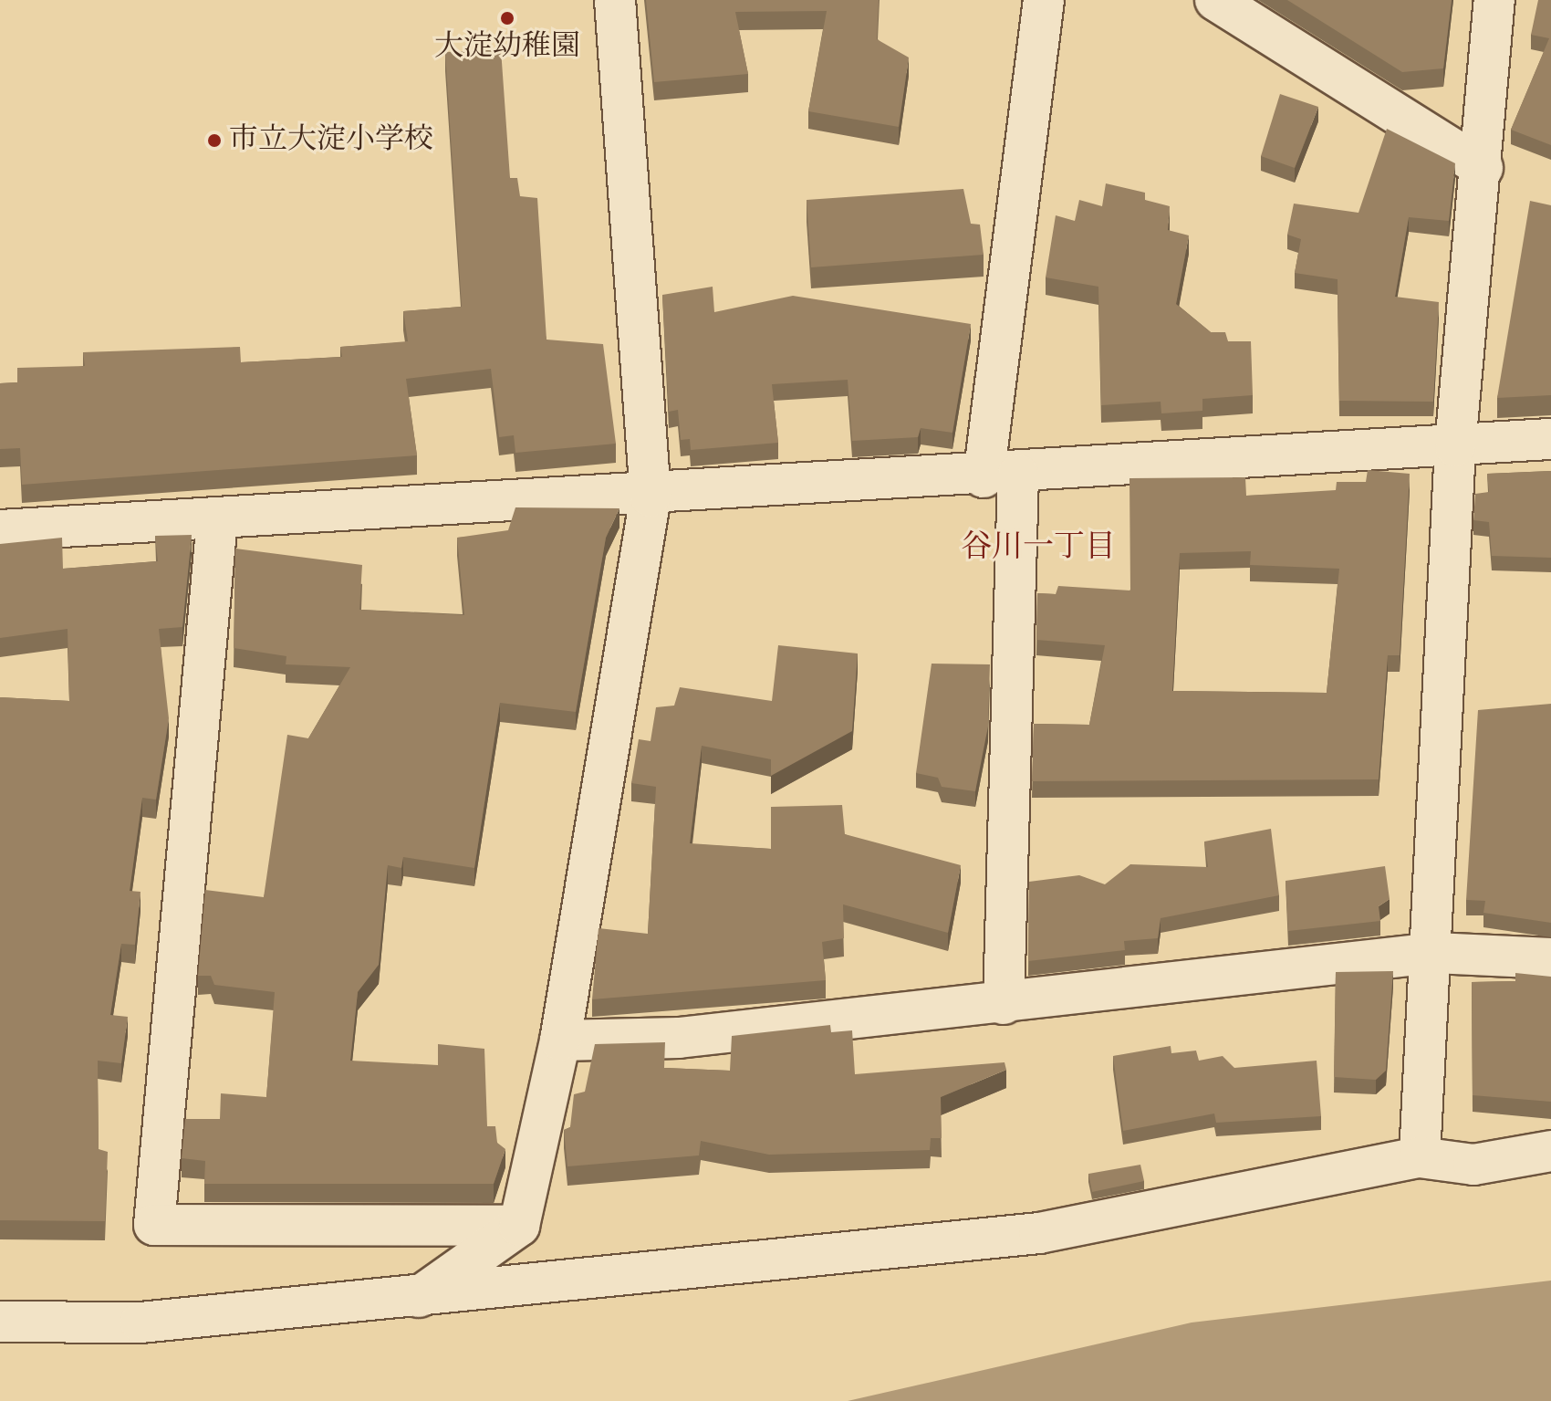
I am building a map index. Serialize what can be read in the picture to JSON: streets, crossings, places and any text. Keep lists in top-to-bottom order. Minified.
{"districts":["谷川一丁目"],"places":["大淀幼稚園","市立大淀小学校"]}
